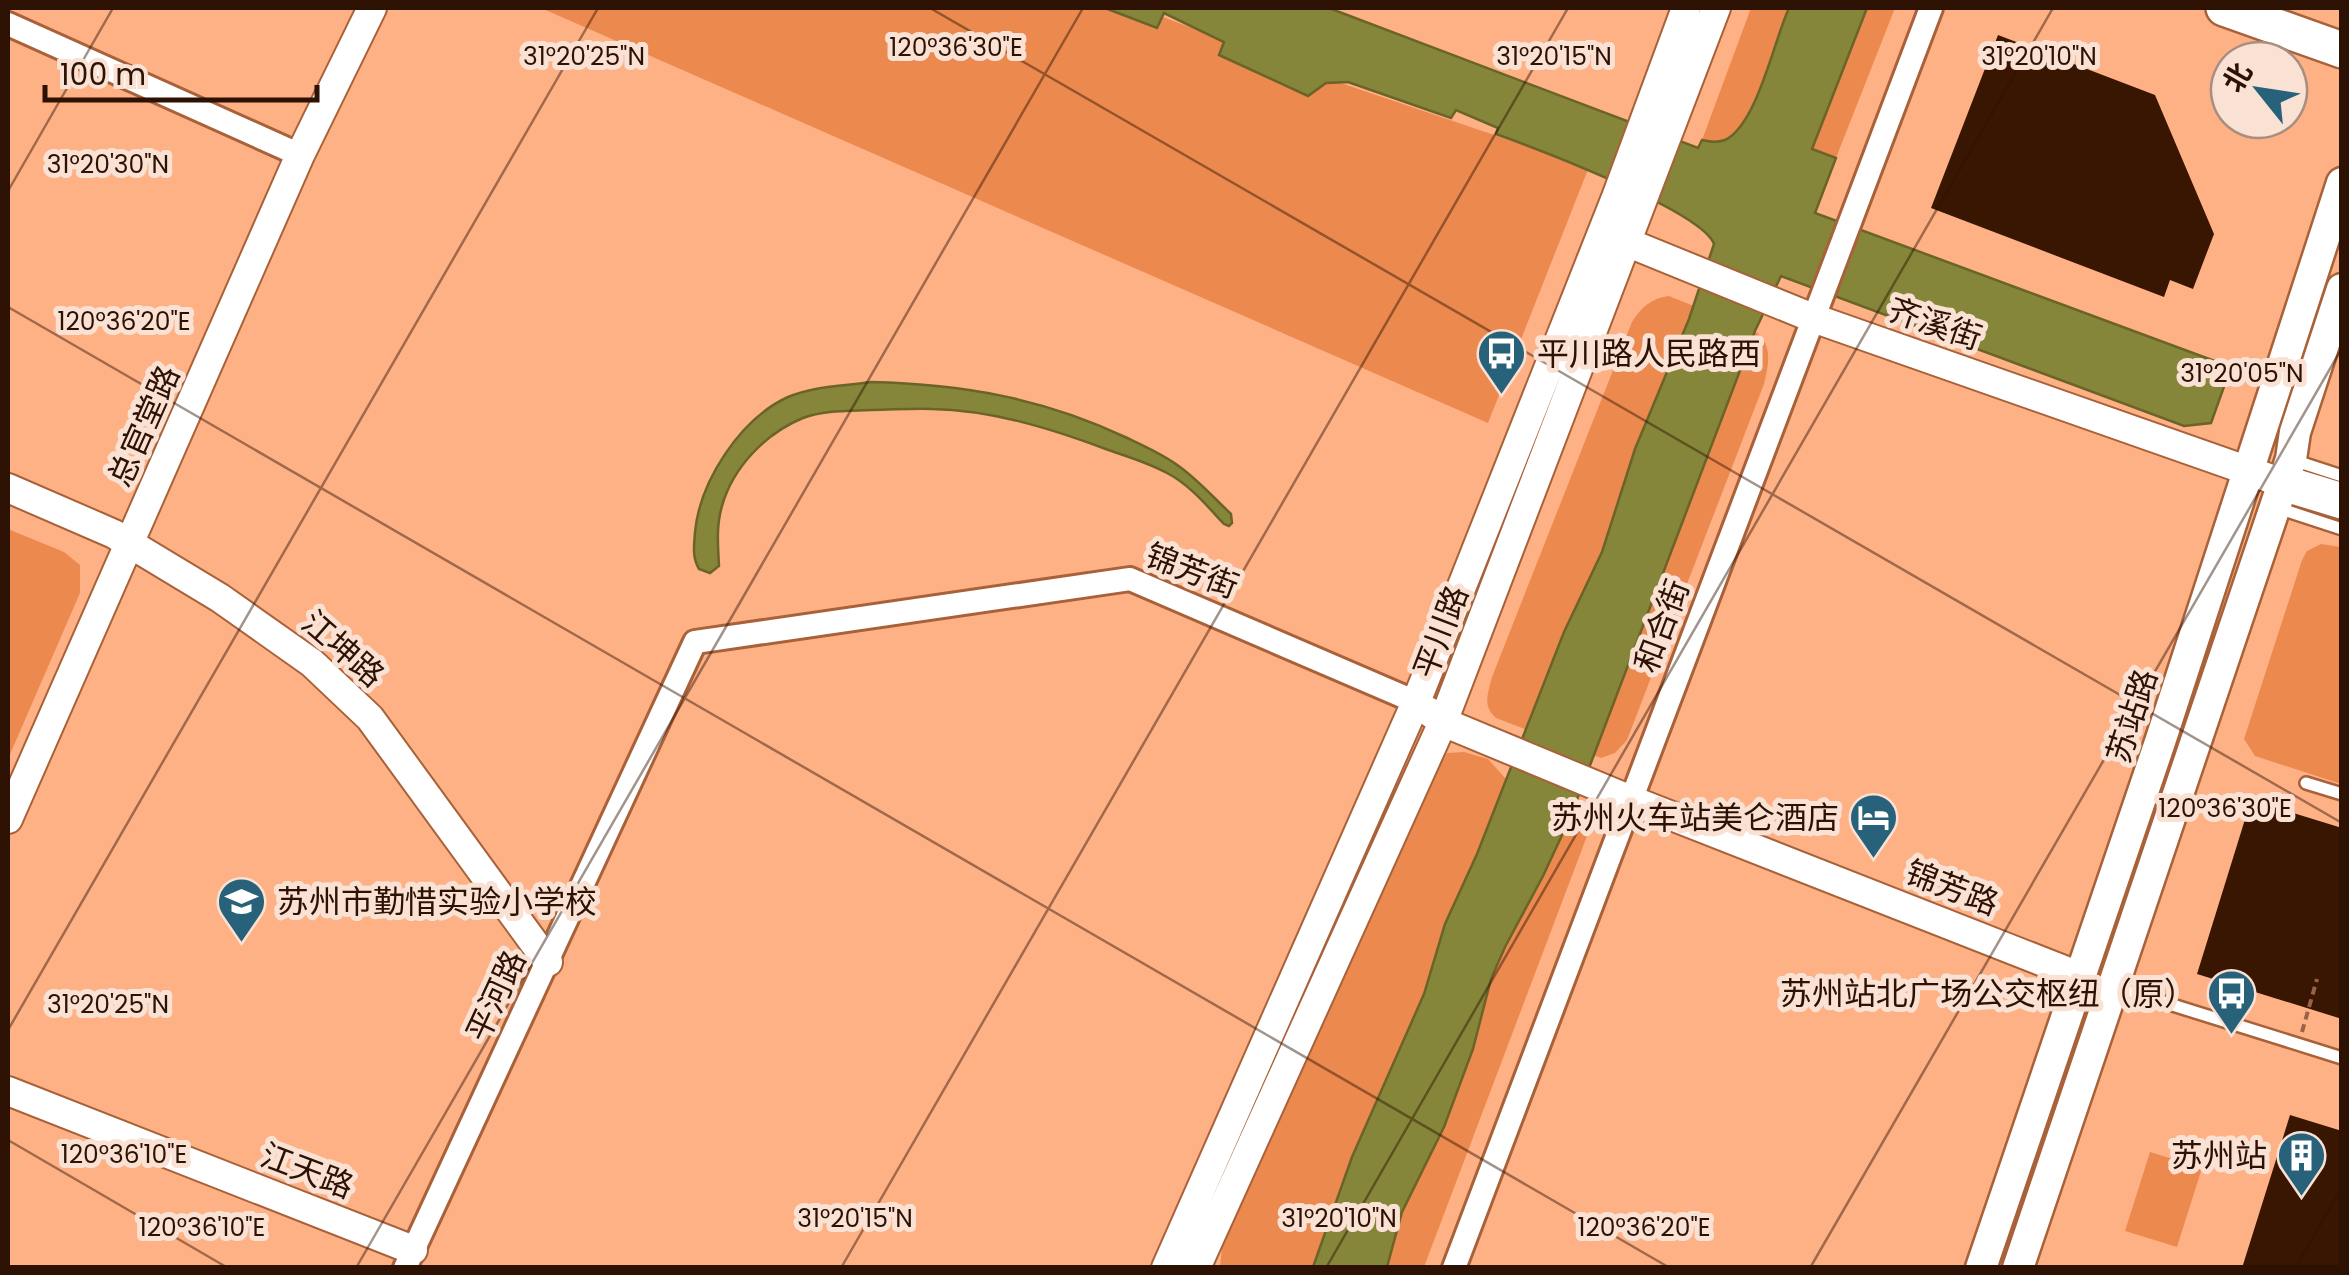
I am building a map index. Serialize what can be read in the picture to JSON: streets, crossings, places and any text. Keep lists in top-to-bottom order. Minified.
{"streets":{"main road":["苏站路"],"street":["齐溪街","总官堂路","锦芳街","和合街","平川路","江坤路","锦芳路","平河路","江天路"]},"crossings":[["齐溪街","和合街"],["齐溪街","平川路"],["齐溪街","苏站路"],["总官堂路","江坤路"],["锦芳街","和合街"],["锦芳街","平川路"],["锦芳街","锦芳路"],["锦芳街","平河路"],["和合街","锦芳路"],["江坤路","平河路"],["苏站路","锦芳路"],["平河路","江天路"]],"places":{"bus stop":["平川路人民路西","苏州站北广场公交枢纽（原）"],"hotel":["苏州火车站美仑酒店"],"school or university":["苏州市勤惜实验小学校"],"building":["苏州站"]},"scale_bar":"100 m","north":"top left","coordinates":["120°36'30\"E","31°20'25\"N","31°20'15\"N","31°20'10\"N","31°20'30\"N","120°36'20\"E","31°20'05\"N","120°36'10\"E"]}
